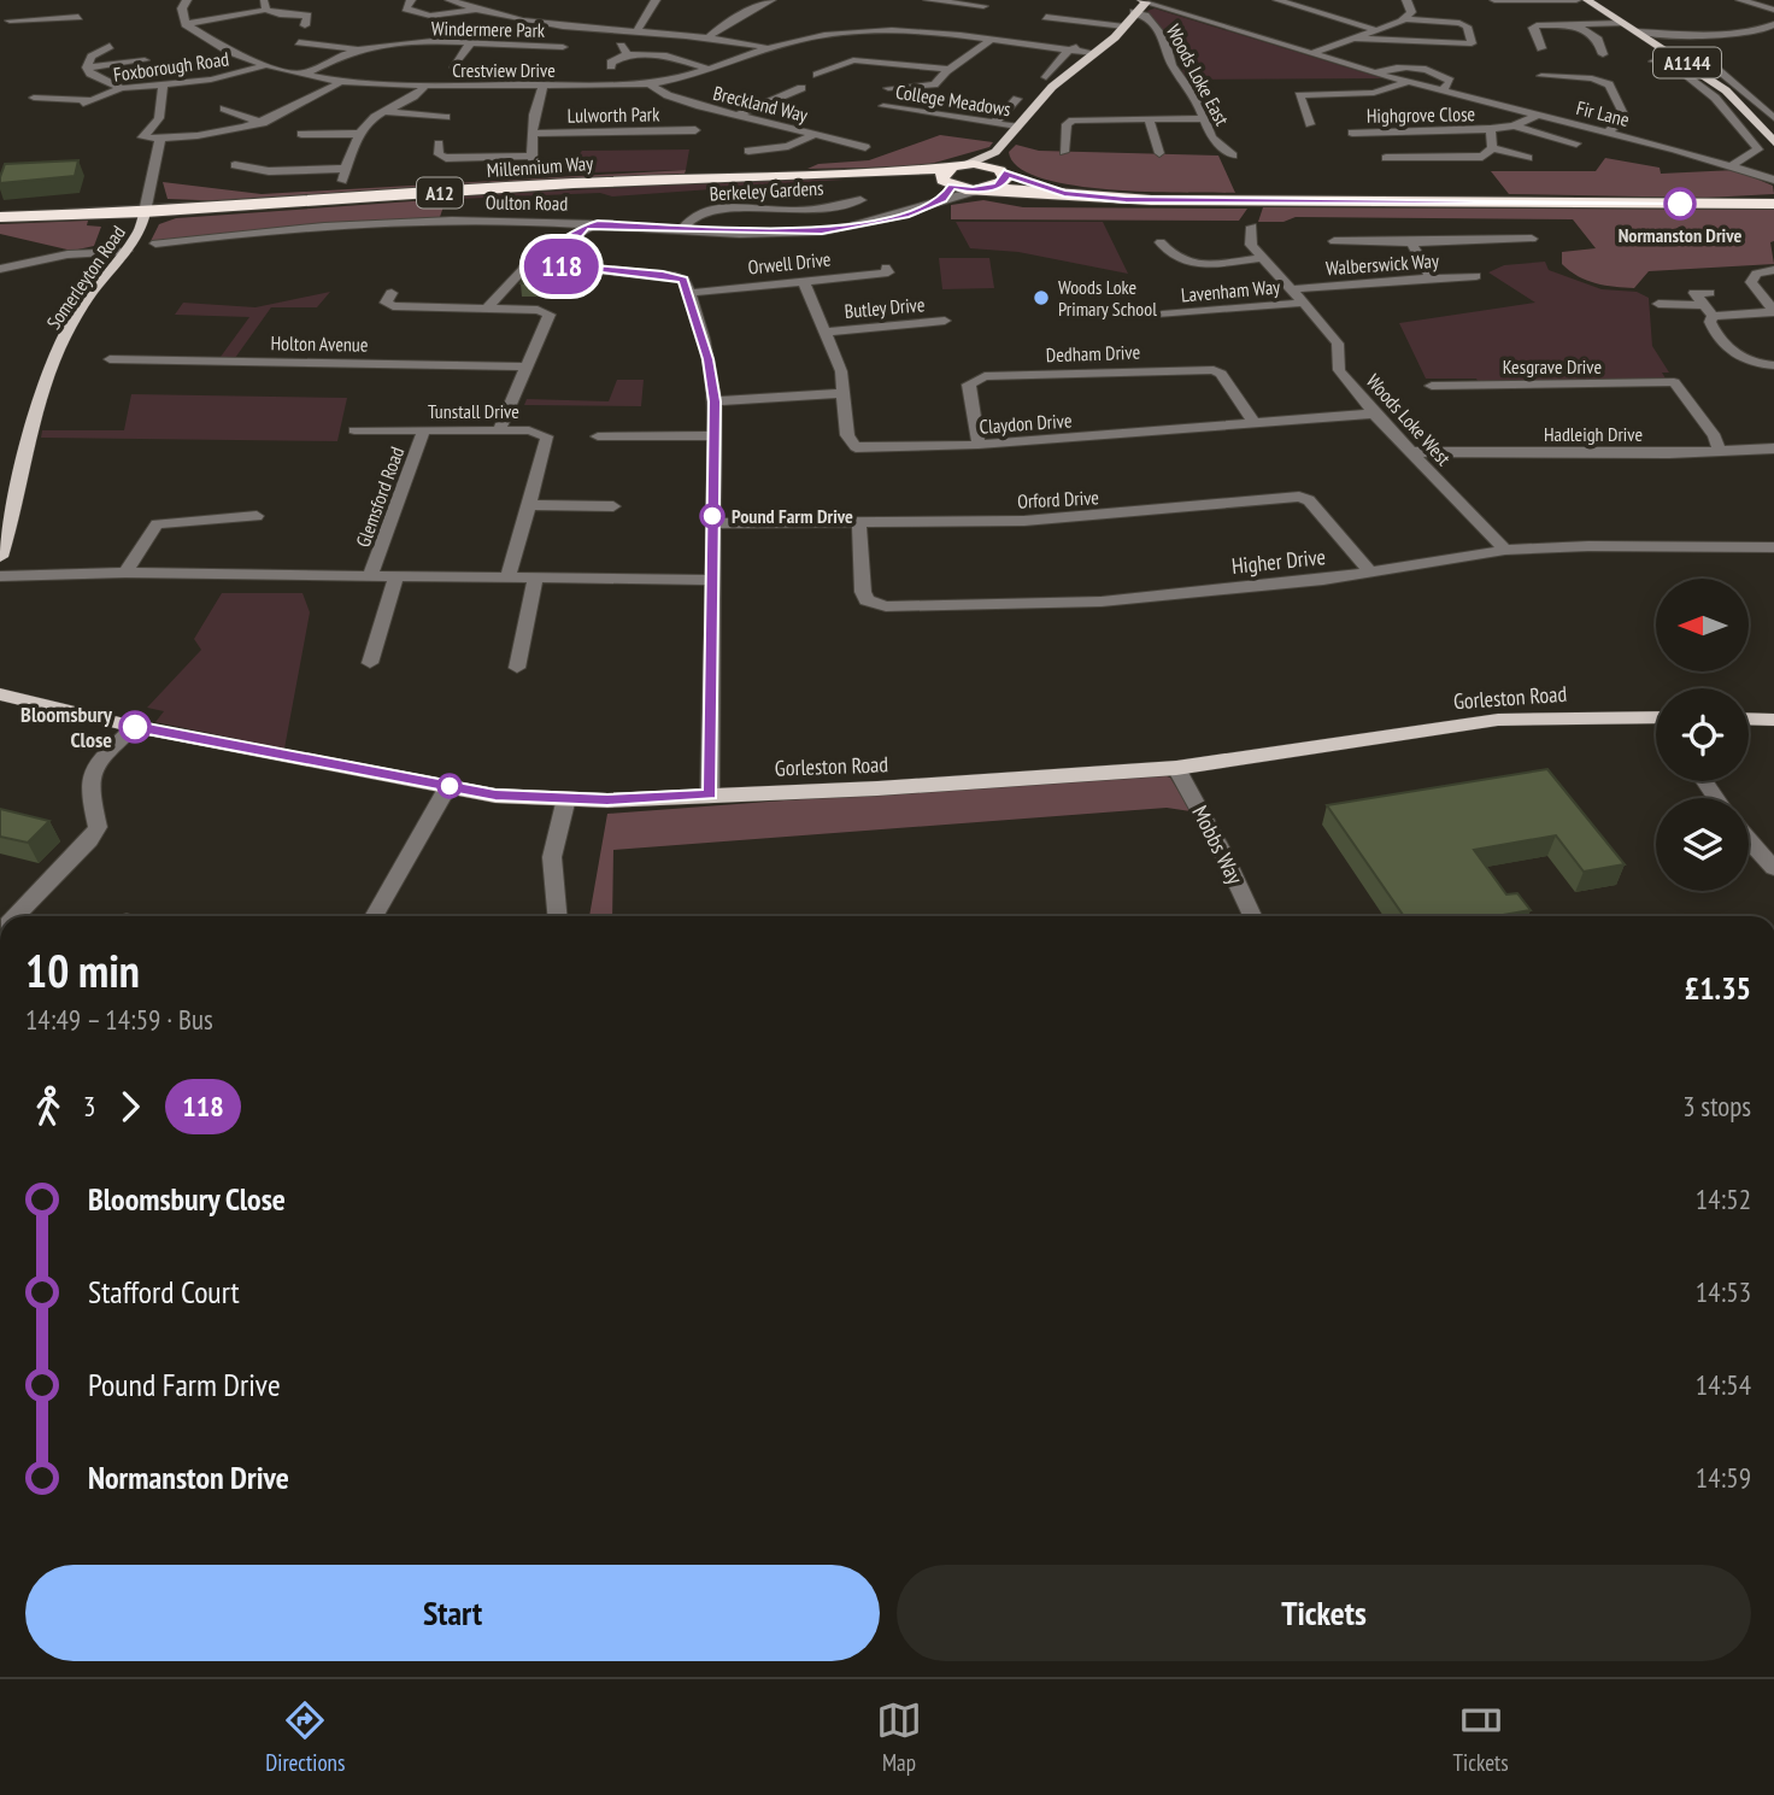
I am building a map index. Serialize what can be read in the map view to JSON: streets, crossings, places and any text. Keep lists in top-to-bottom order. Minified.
{"streets":{"highway":["Millennium Way","A12"],"main road":["A1144","Somerleyton Road","Gorleston Road"],"street":["Windermere Park","Foxborough Road","Crestview Drive","Woods Loke East","College Meadows","Breckland Way","Fir Lane","Lulworth Park","Highgrove Close","Berkeley Gardens","Oulton Road","Orwell Drive","Walberswick Way","Lavenham Way","Butley Drive","Holton Avenue","Dedham Drive","Kesgrave Drive","Tunstall Drive","Woods Loke West","Claydon Drive","Hadleigh Drive","Glemsford Road","Orford Drive","Higher Drive","Mobbs Way"]},"crossings":[["Windermere Park","Crestview Drive"],["Foxborough Road","Crestview Drive"],["Crestview Drive","Breckland Way"],["Fir Lane","Highgrove Close"],["Millennium Way","Oulton Road"],["Millennium Way","Somerleyton Road"],["Berkeley Gardens","Oulton Road"],["Orwell Drive","Claydon Drive"],["Walberswick Way","Woods Loke West"],["Lavenham Way","Woods Loke West"],["Butley Drive","Claydon Drive"],["Dedham Drive","Claydon Drive"],["Kesgrave Drive","Hadleigh Drive"],["Tunstall Drive","Glemsford Road"],["Woods Loke West","Claydon Drive"],["Woods Loke West","Hadleigh Drive"],["Woods Loke West","Higher Drive"],["Orford Drive","Higher Drive"],["Gorleston Road","Mobbs Way"]],"places":["Normanston Drive","Woods Loke Primary School","Pound Farm Drive","Bloomsbury Close"],"lines":["bus line 118"],"north":"left","page":{"on_map":"118","heading":["10 min","14:49 – 14:59 · Bus","£1.35"],"legs":["3","118","3 stops"],"list":[{"name":"Bloomsbury Close","value":"14:52"},{"name":"Stafford Court","value":"14:53"},{"name":"Pound Farm Drive","value":"14:54"},{"name":"Normanston Drive","value":"14:59"}],"buttons":["Start","Tickets"],"tabs":["Directions","Map","Tickets"]}}
